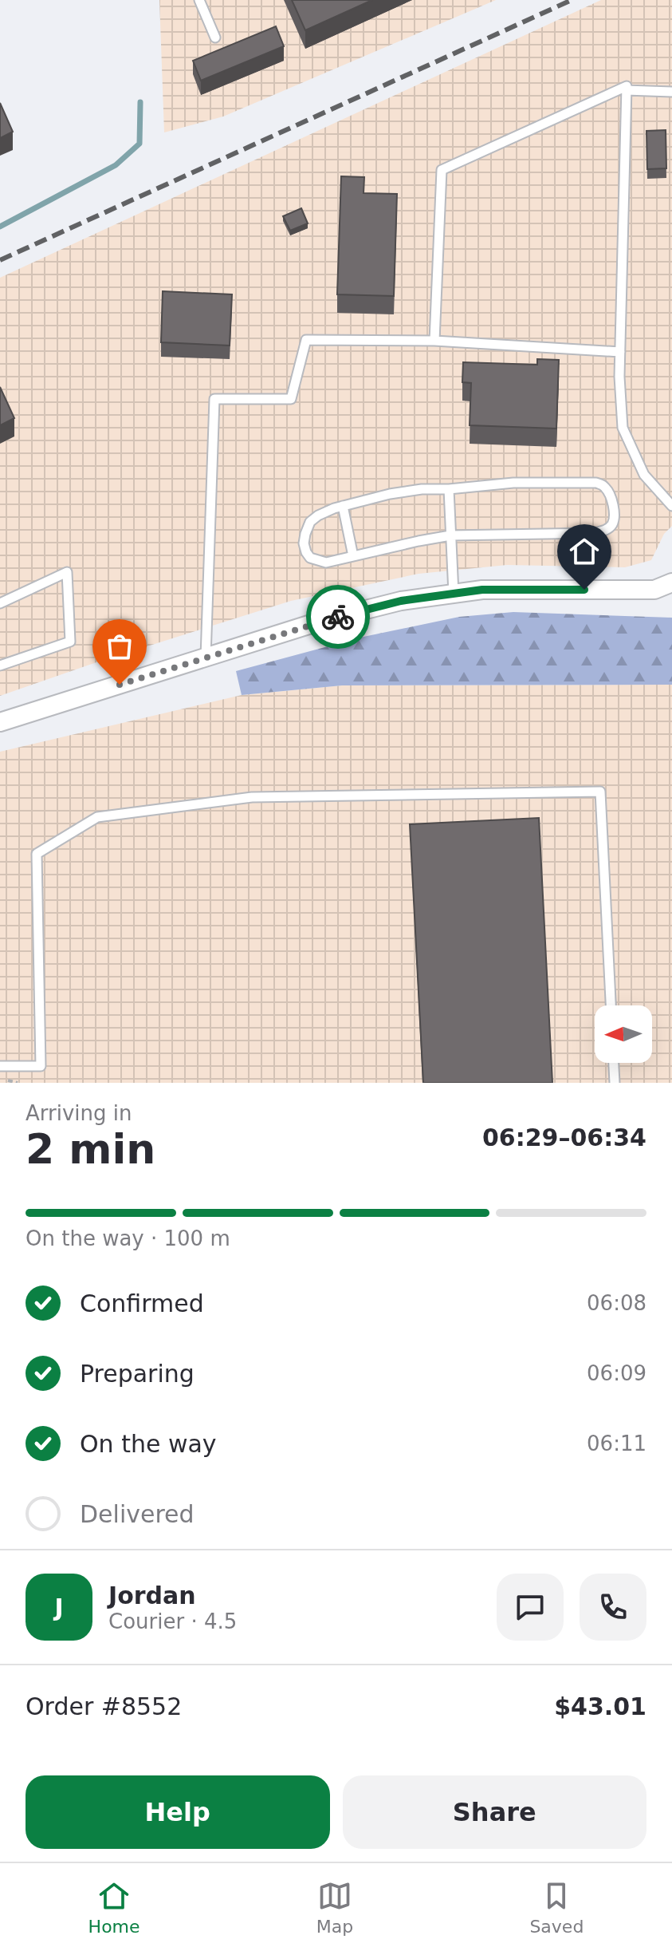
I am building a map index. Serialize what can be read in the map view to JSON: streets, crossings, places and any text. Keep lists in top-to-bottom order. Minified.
{"north":"left","page":{"heading":["2 min","Arriving in","06:29–06:34"],"panel":["Jordan","Courier · 4.5","Order #8552","$43.01"],"bar":"On the way · 100 m","list":[["Confirmed","06:08"],["Preparing","06:09"],["On the way","06:11"],"Delivered"],"round":"J","buttons":["Help","Share"],"tabs":["Home","Map","Saved"]}}
